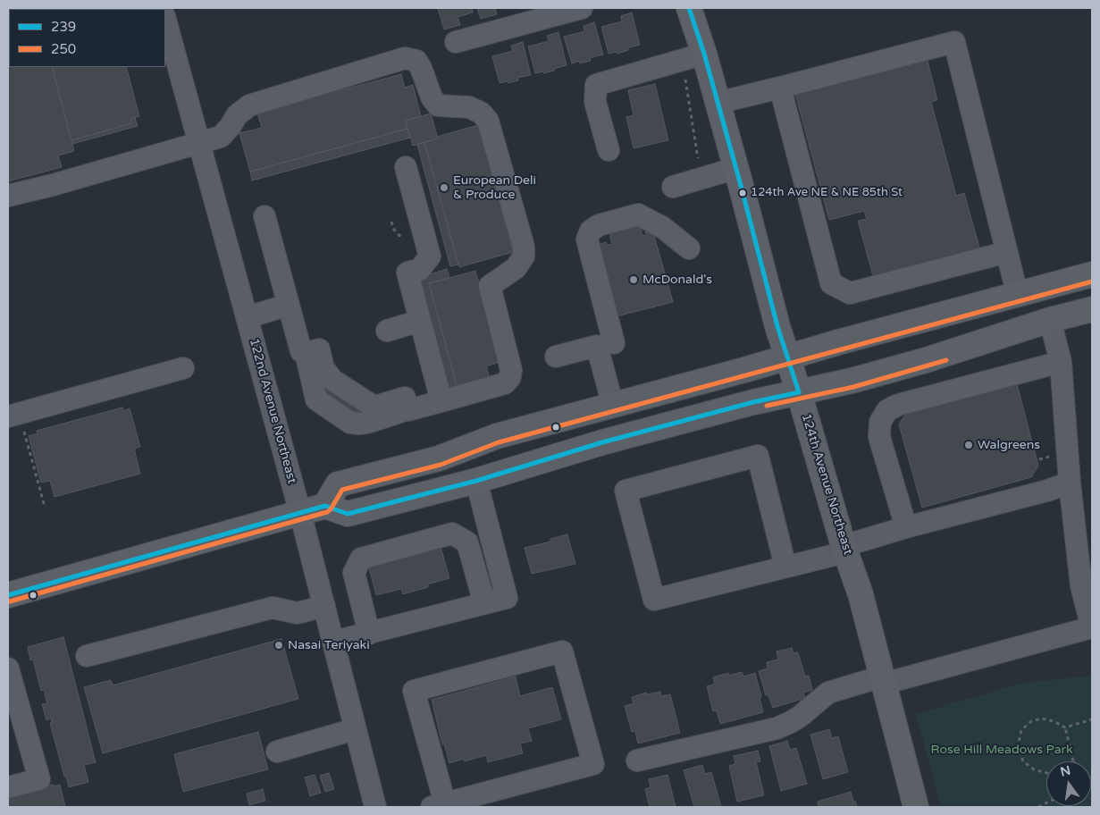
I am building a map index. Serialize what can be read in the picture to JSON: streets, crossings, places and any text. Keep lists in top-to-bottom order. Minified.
{"streets":{"main road":["124th Avenue Northeast"],"street":["122nd Avenue Northeast"]},"parks":["Rose Hill Meadows Park"],"places":["European Deli & Produce","124th Ave NE & NE 85th St","McDonald's","Walgreens","Nasai Teriyaki"],"lines":["transit line 239","transit line 250"],"legend":["239","250"],"north":"top"}
